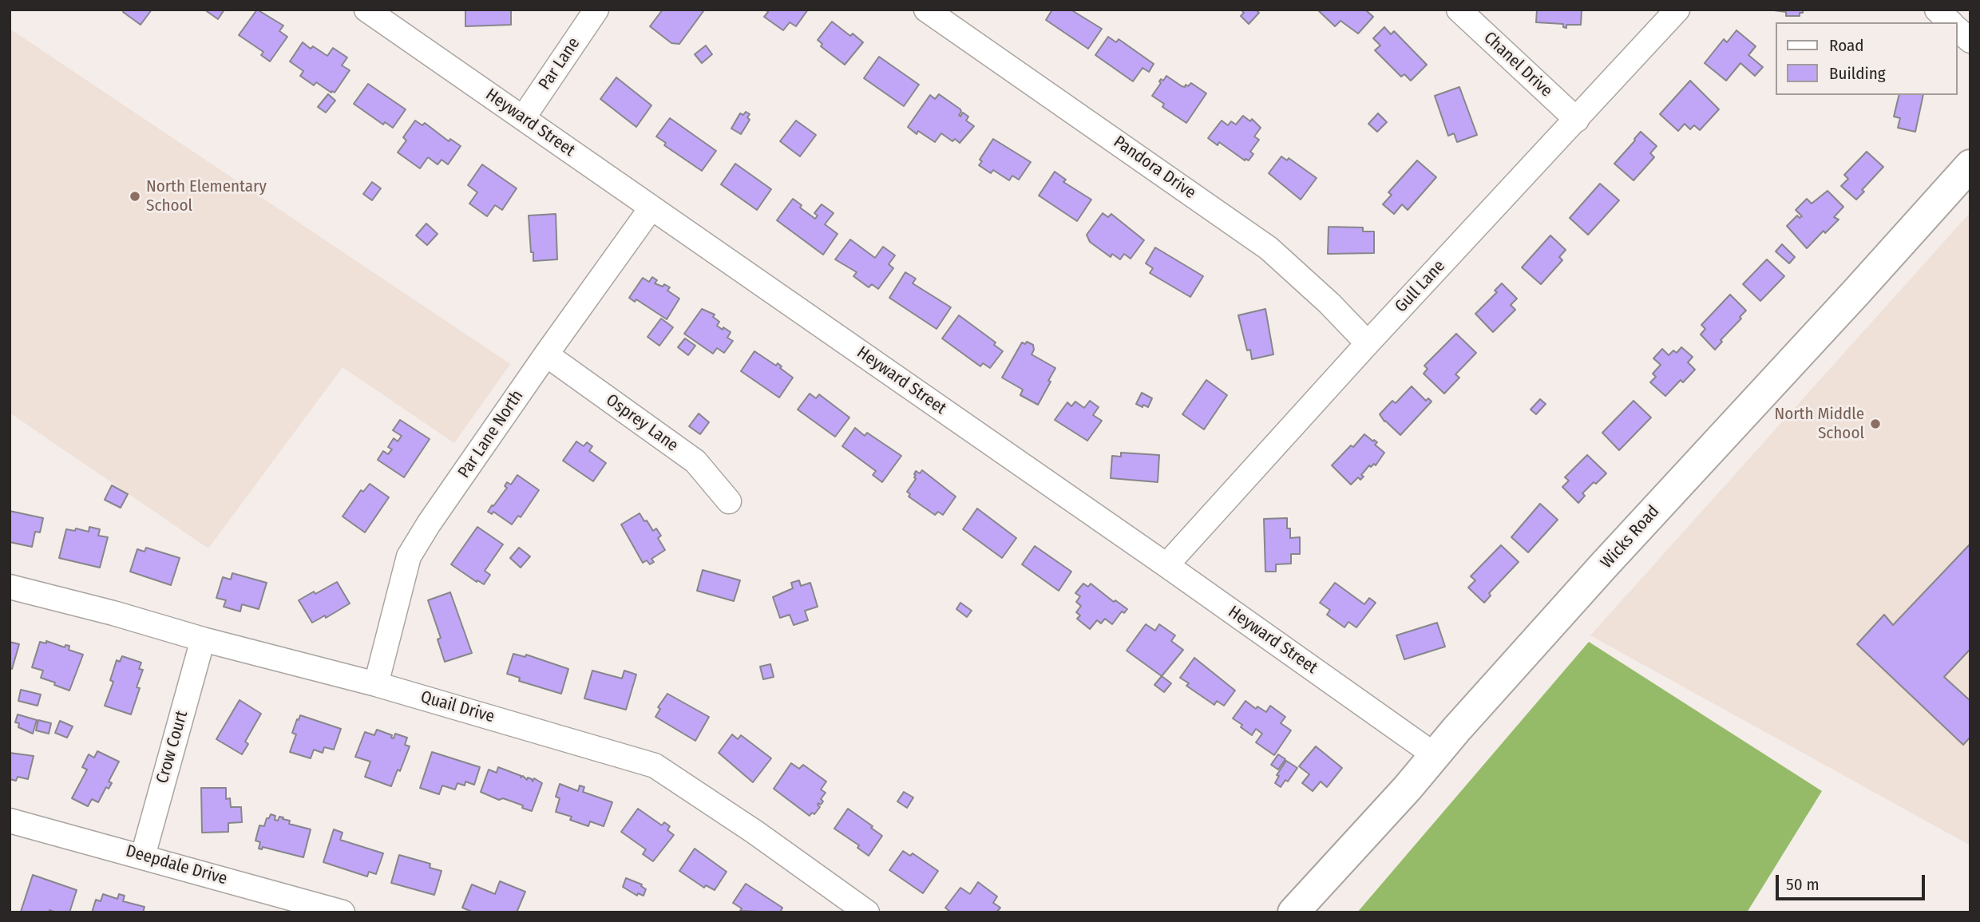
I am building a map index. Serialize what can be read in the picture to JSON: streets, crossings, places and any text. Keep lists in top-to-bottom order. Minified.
{"streets":{"main road":["Wicks Road"],"street":["Par Lane","Chanel Drive","Heyward Street","Pandora Drive","Gull Lane","Osprey Lane","Par Lane North","Quail Drive","Crow Court","Deepdale Drive"]},"crossings":[["Par Lane","Heyward Street"],["Chanel Drive","Gull Lane"],["Heyward Street","Gull Lane"],["Heyward Street","Par Lane North"],["Heyward Street","Wicks Road"],["Pandora Drive","Gull Lane"],["Osprey Lane","Par Lane North"],["Par Lane North","Quail Drive"],["Quail Drive","Crow Court"],["Crow Court","Deepdale Drive"]],"places":["North Elementary School","North Middle School"],"legend":["Road","Building"],"scale_bar":"50 m"}
